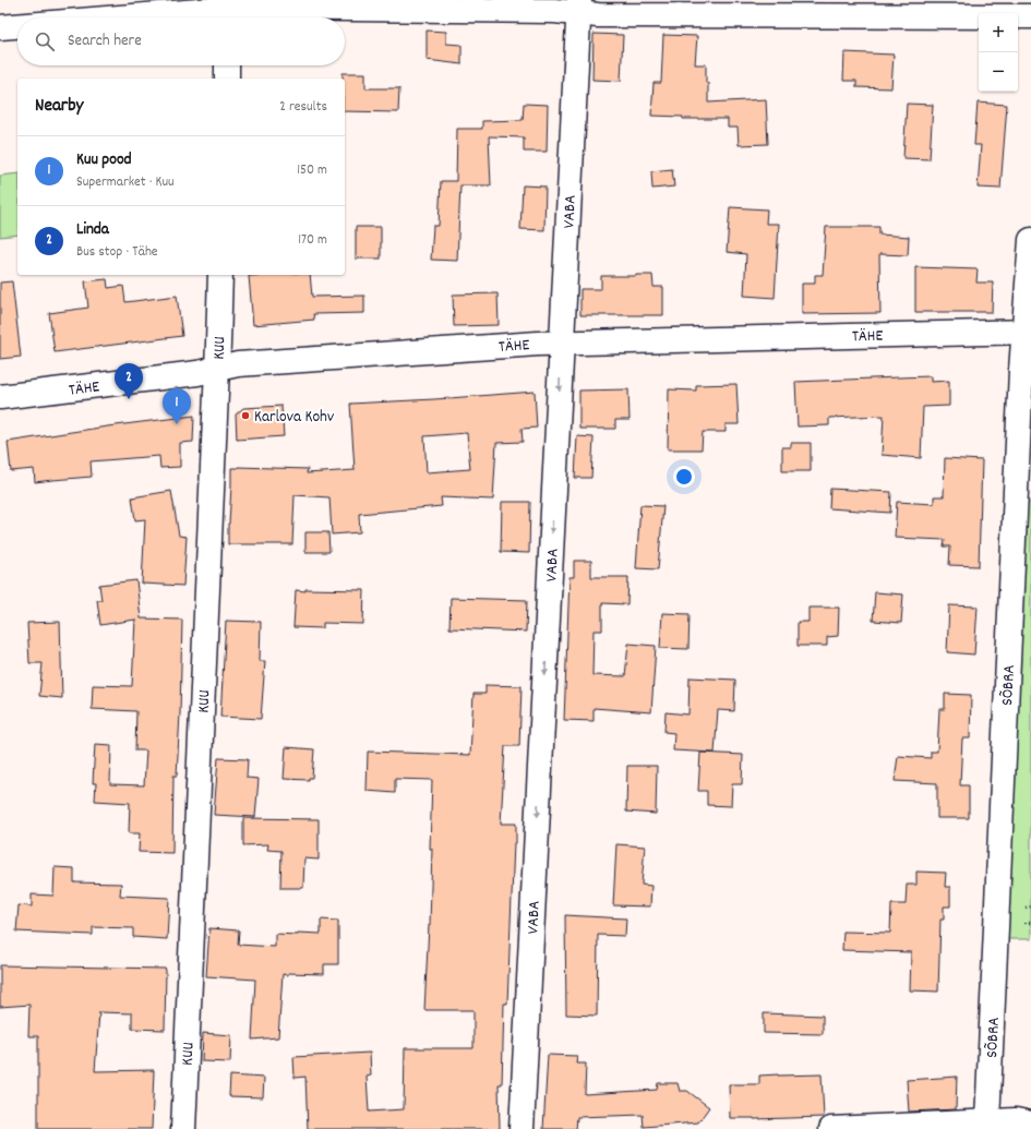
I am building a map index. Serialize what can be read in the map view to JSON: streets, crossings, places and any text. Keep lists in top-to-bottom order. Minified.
{"streets":{"street":["VABA","TÄHE","KUU","SÕBRA"]},"crossings":[["VABA","TÄHE"],["TÄHE","KUU"],["TÄHE","SÕBRA"]],"one_way":["VABA"],"places":["Karlova Kohv"],"page":{"map_buttons":["+","−"],"search":"Search here","heading":["Nearby","2 results"],"list":[{"mark":"1","name":"Kuu pood","note":"Supermarket · Kuu","value":"150 m"},{"mark":"2","name":"Linda","note":"Bus stop · Tähe","value":"170 m"}],"pins":["2","1"]}}
